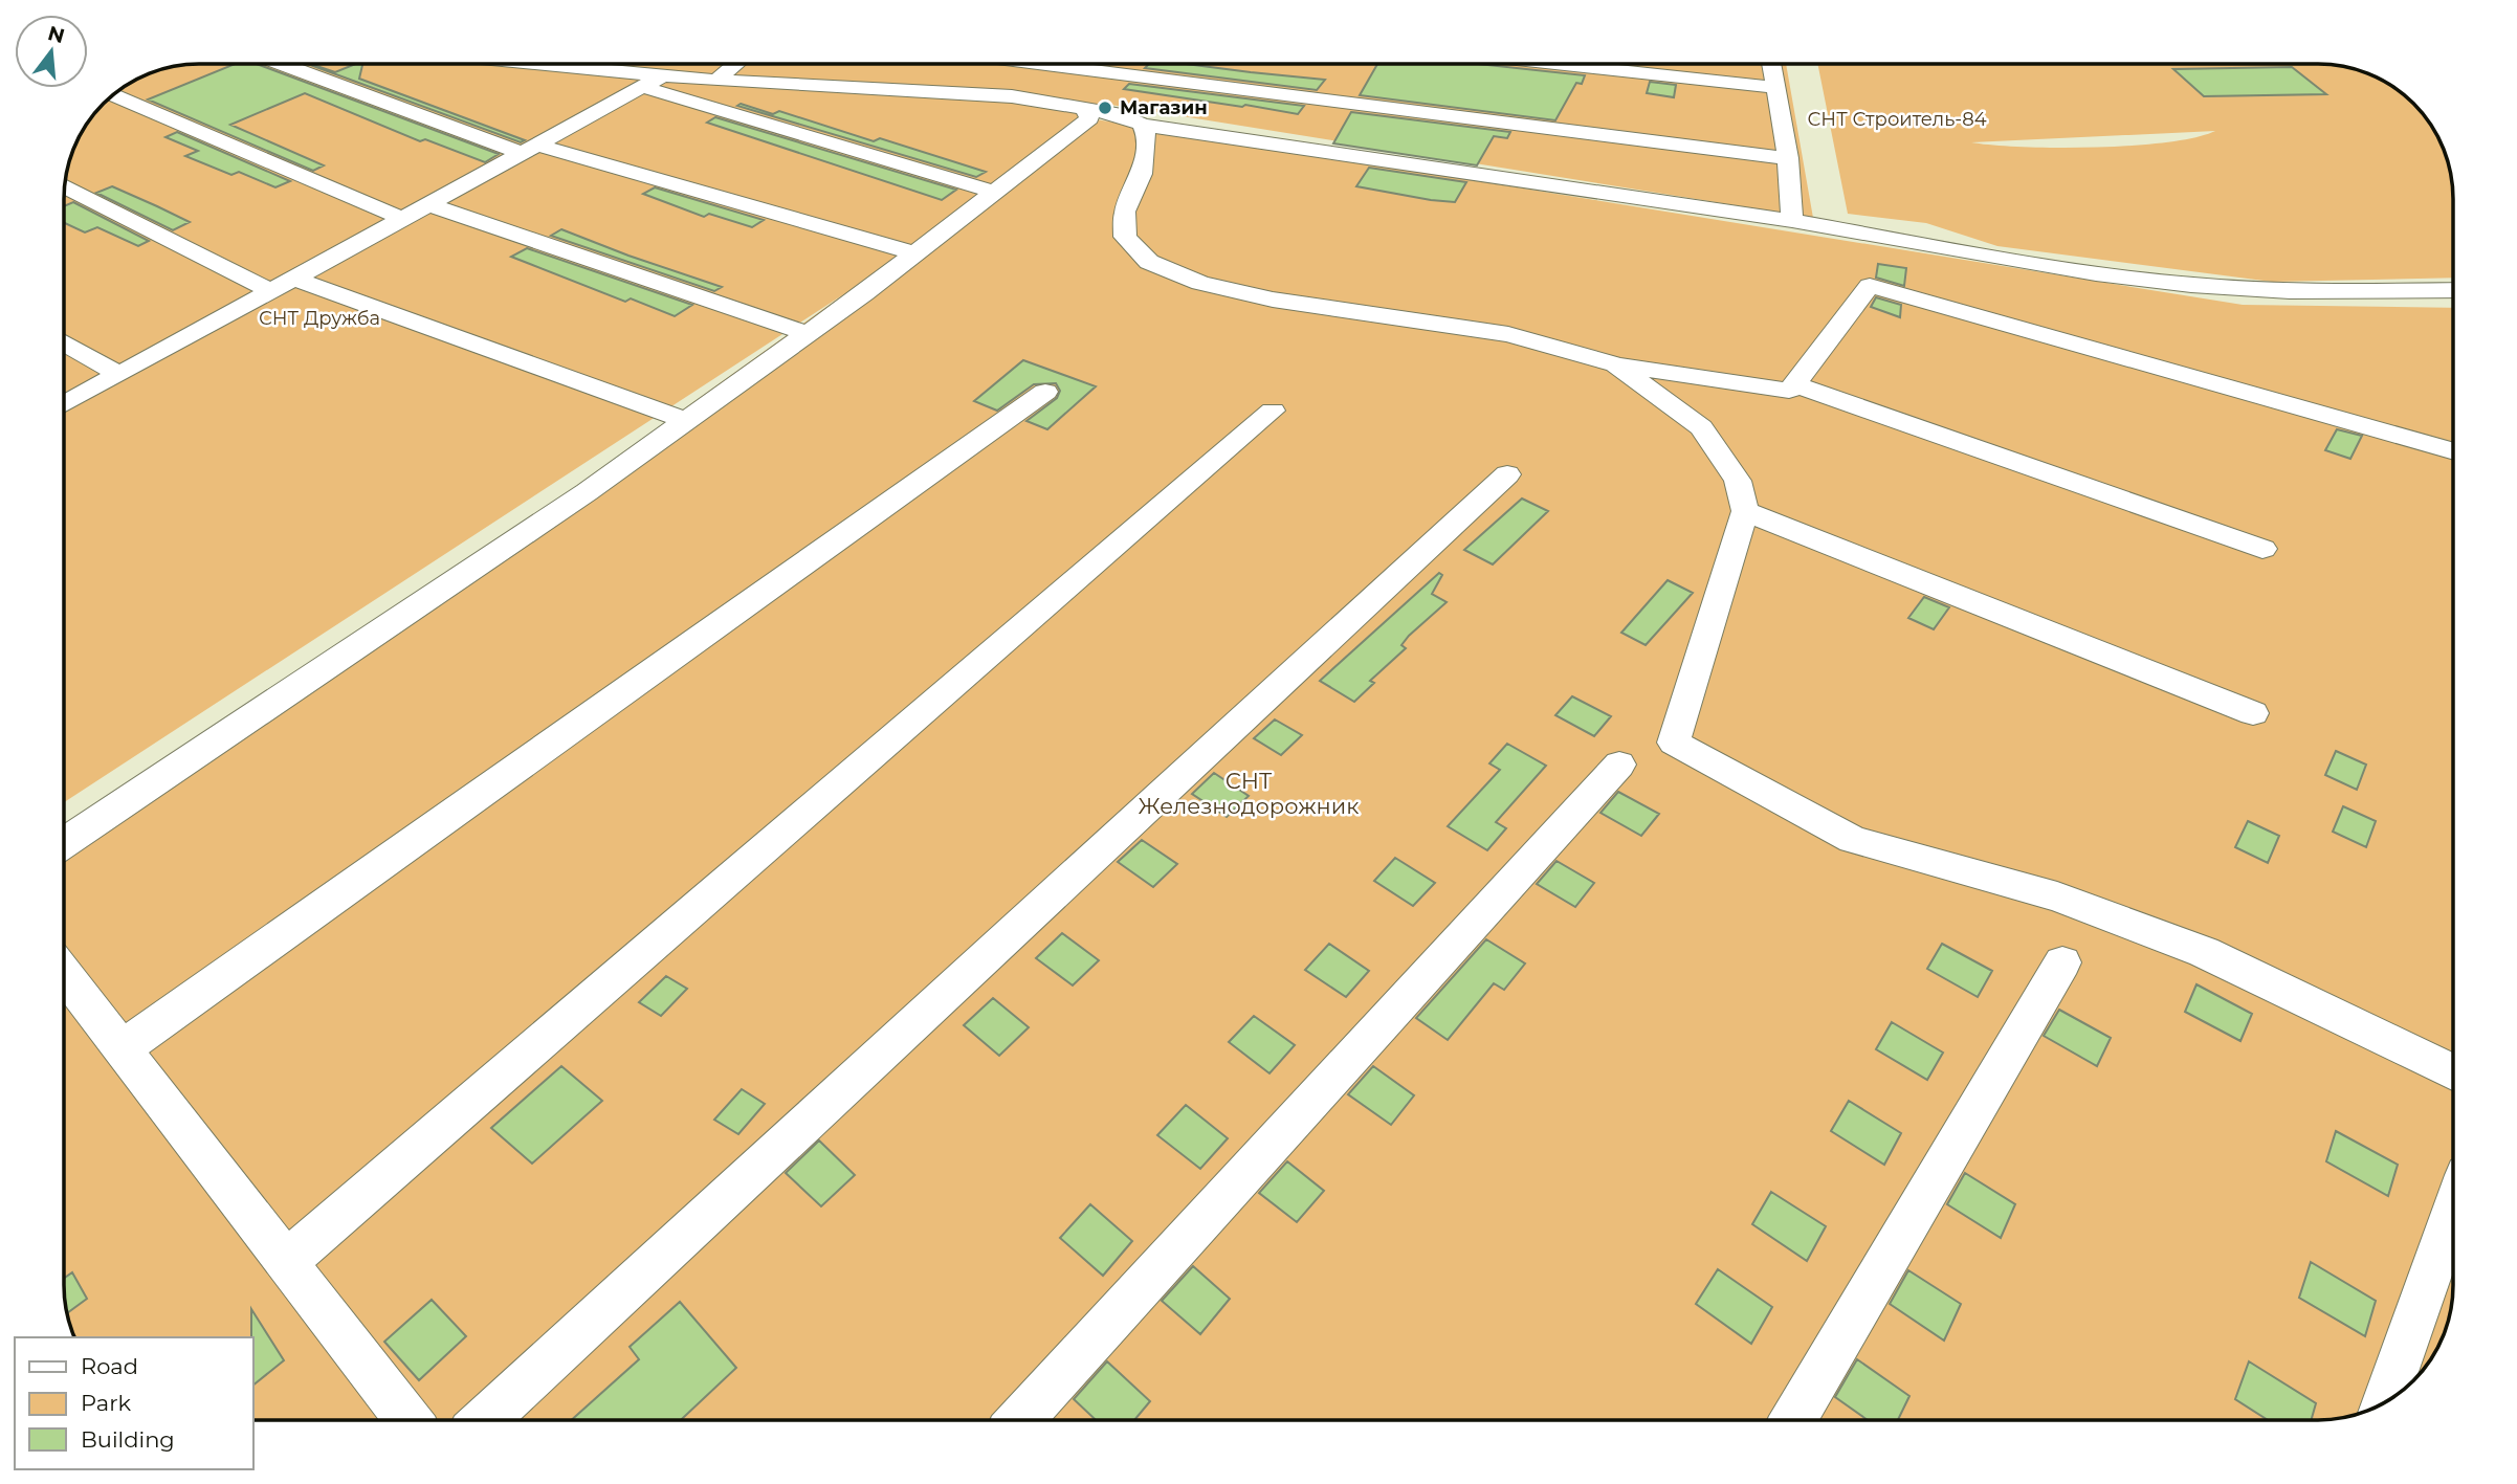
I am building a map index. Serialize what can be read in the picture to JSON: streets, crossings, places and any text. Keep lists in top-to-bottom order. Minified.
{"parks":["СНТ Строитель-84","СНТ Дружба","СНТ Железнодорожник"],"places":["Магазин"],"legend":["Road","Park","Building"],"north":"top"}
